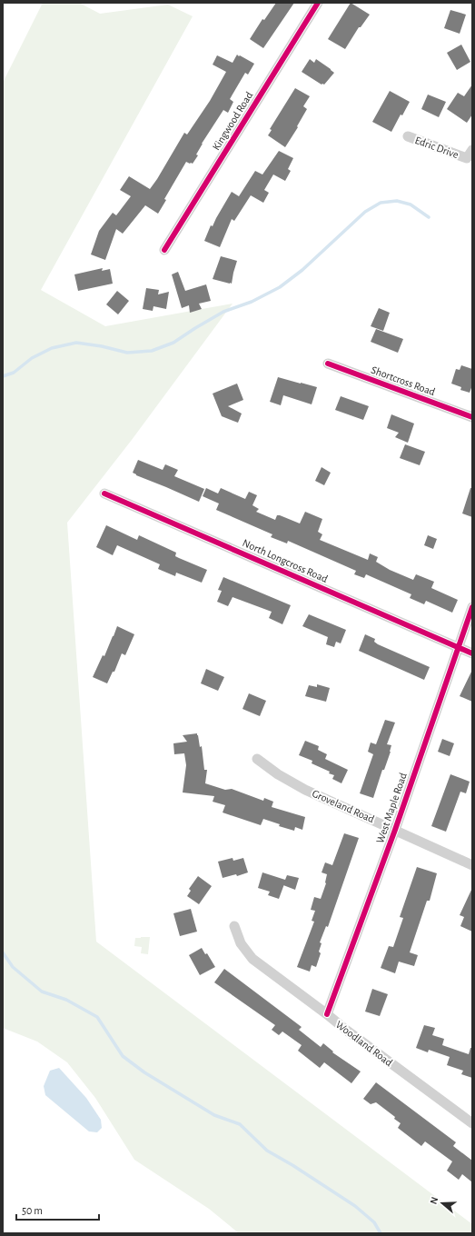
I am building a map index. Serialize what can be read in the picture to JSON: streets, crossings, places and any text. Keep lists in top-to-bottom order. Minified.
{"streets":{"street":["Kingwood Road","Edric Drive","Shortcross Road","North Longcross Road","Groveland Road","West Maple Road","Woodland Road"]},"crossings":[["North Longcross Road","West Maple Road"],["Groveland Road","West Maple Road"],["West Maple Road","Woodland Road"]],"scale_bar":"50 m","north":"left"}
